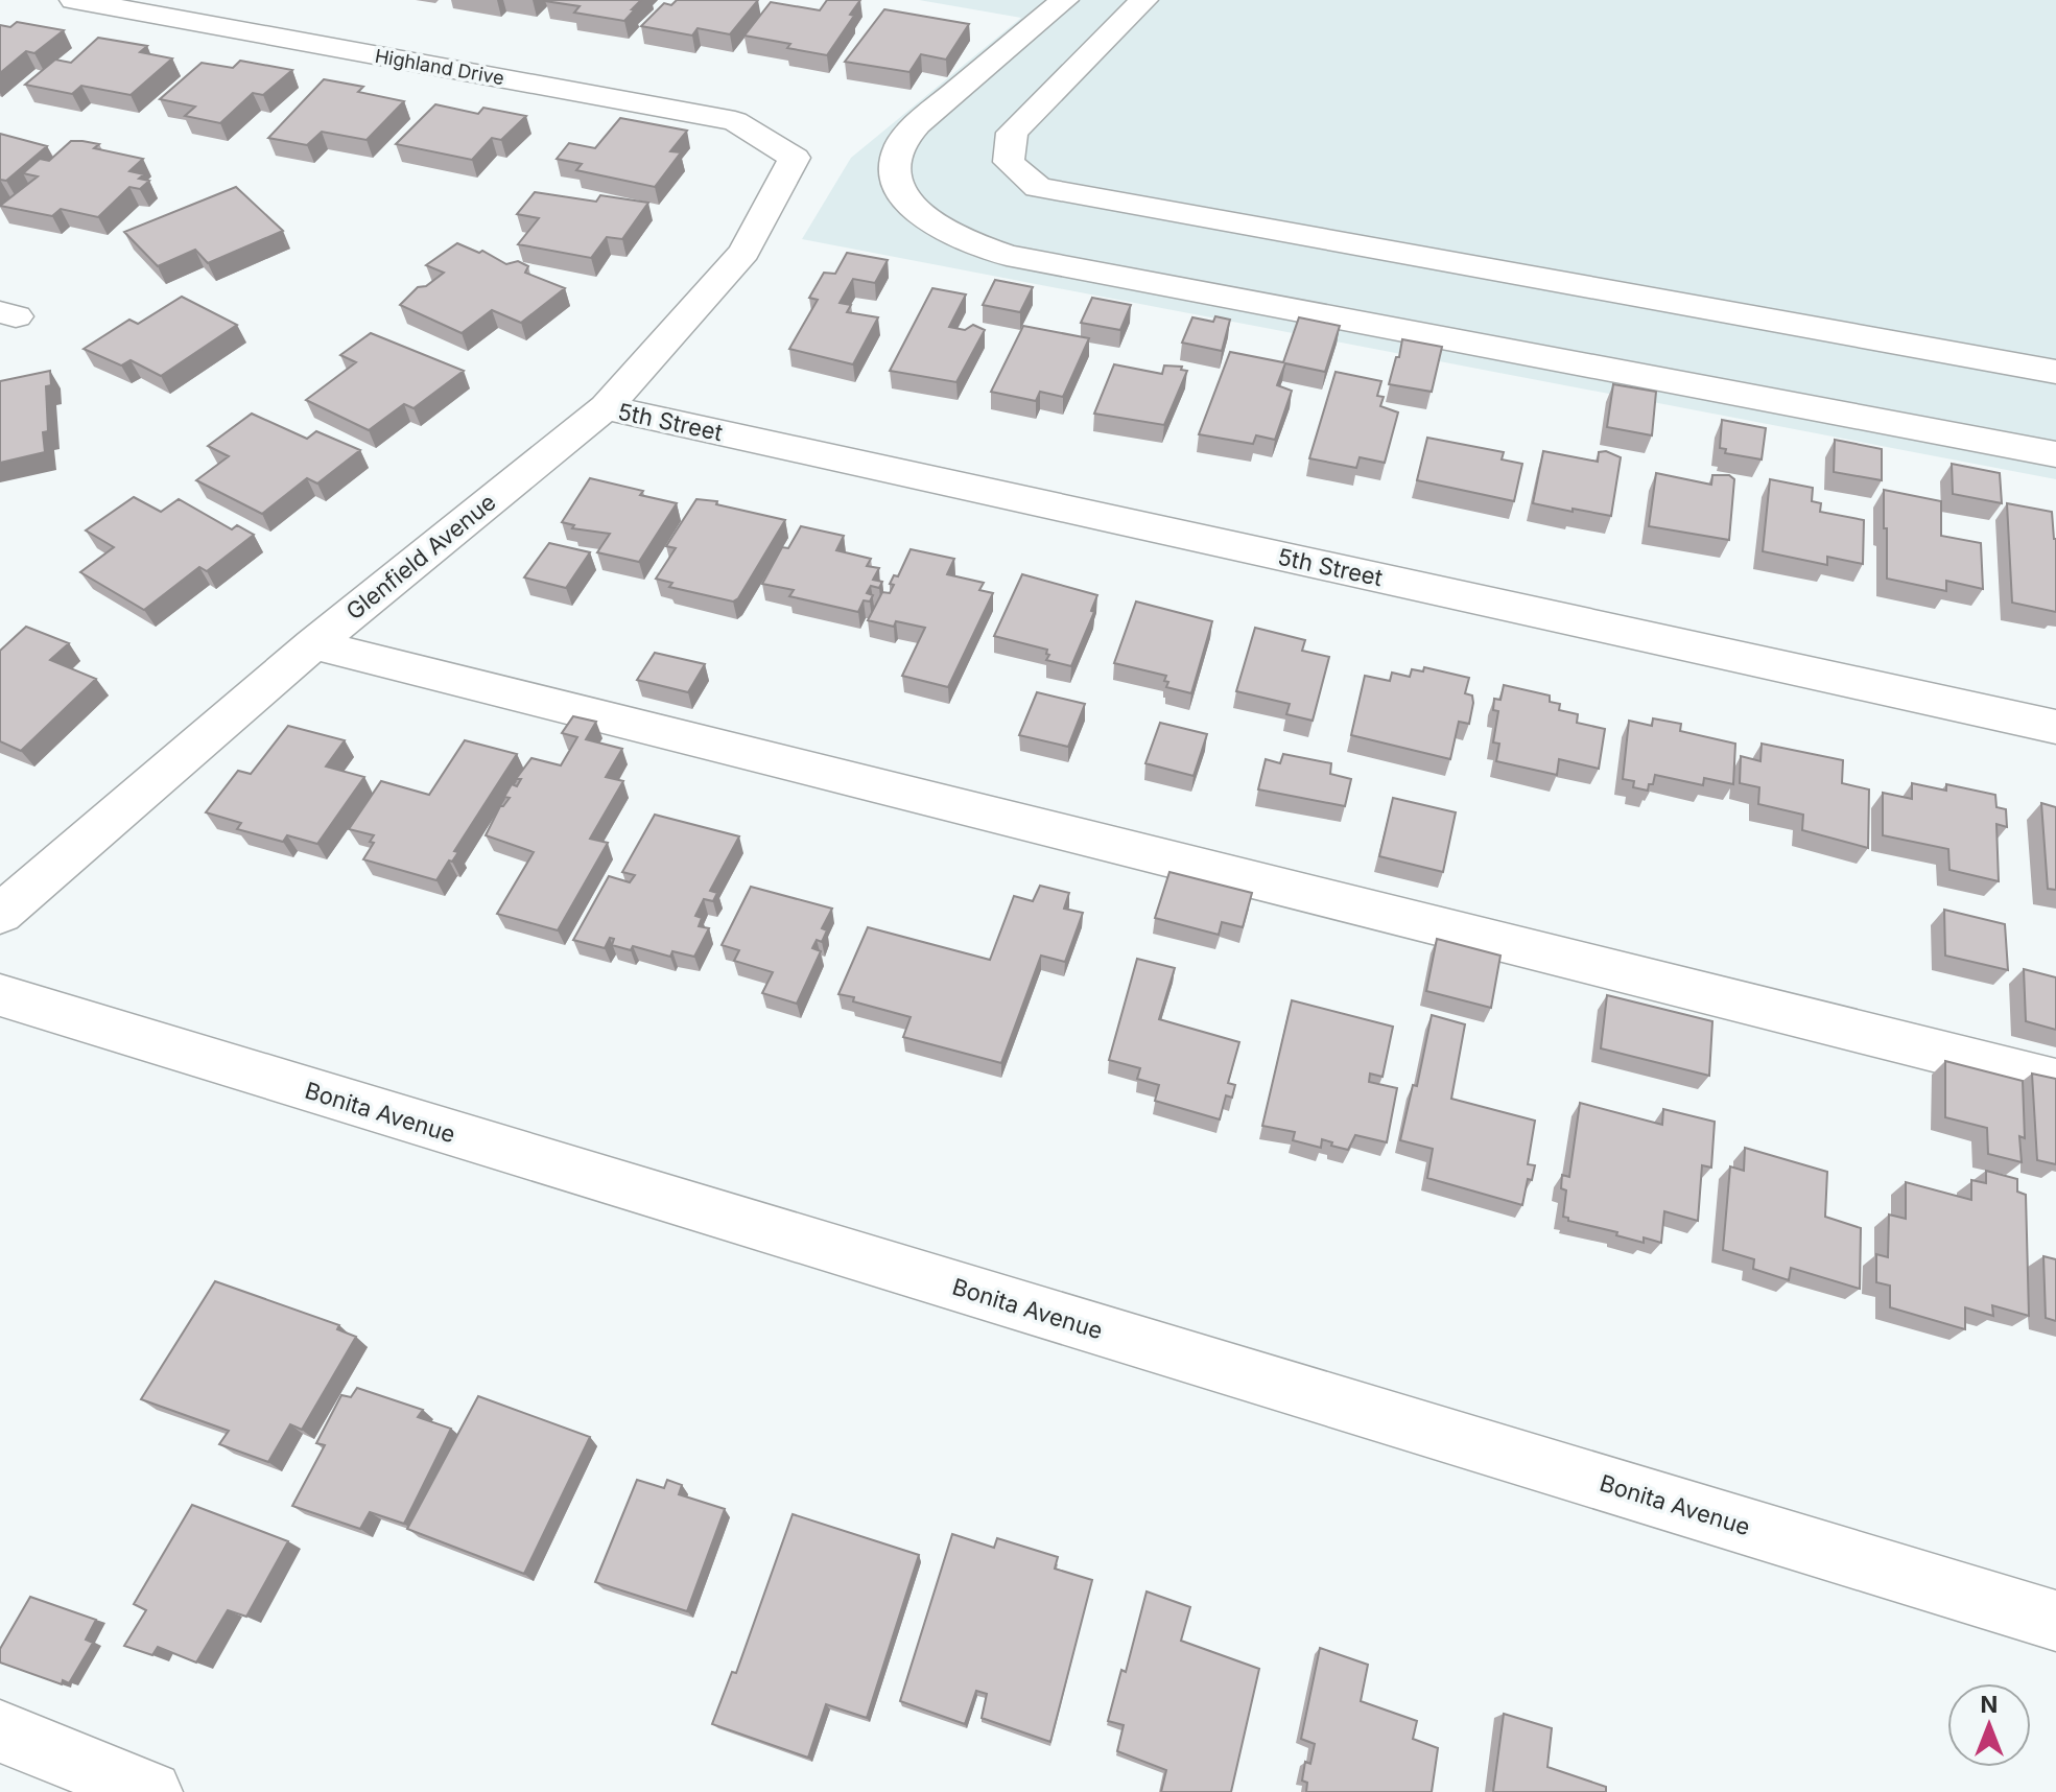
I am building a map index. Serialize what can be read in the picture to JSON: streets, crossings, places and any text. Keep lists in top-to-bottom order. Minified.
{"streets":{"street":["Highland Drive","5th Street","Glenfield Avenue","Bonita Avenue"]},"crossings":[["Highland Drive","Glenfield Avenue"],["5th Street","Glenfield Avenue"]],"north":"top"}
